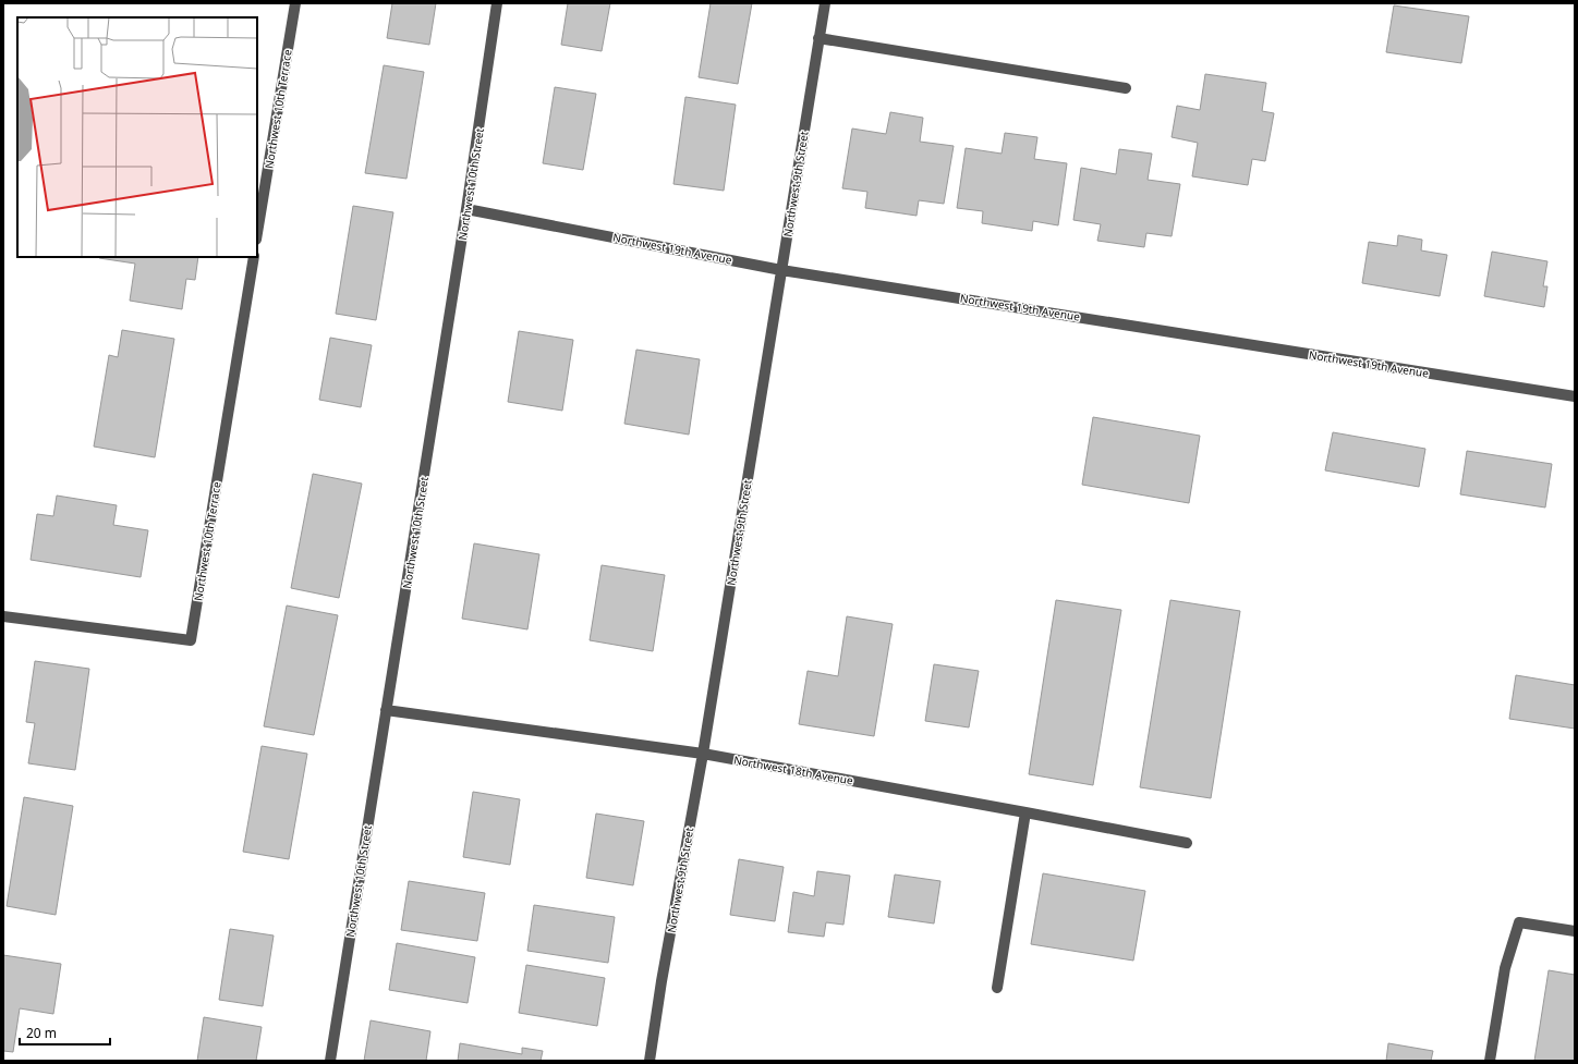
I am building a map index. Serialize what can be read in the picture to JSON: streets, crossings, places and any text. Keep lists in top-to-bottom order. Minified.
{"streets":{"street":["Northwest 10th Terrace","Northwest 10th Street","Northwest 9th Street","Northwest 19th Avenue","Northwest 18th Avenue"]},"crossings":[["Northwest 10th Street","Northwest 19th Avenue"],["Northwest 10th Street","Northwest 18th Avenue"],["Northwest 9th Street","Northwest 19th Avenue"],["Northwest 9th Street","Northwest 18th Avenue"]],"scale_bar":"20 m"}
